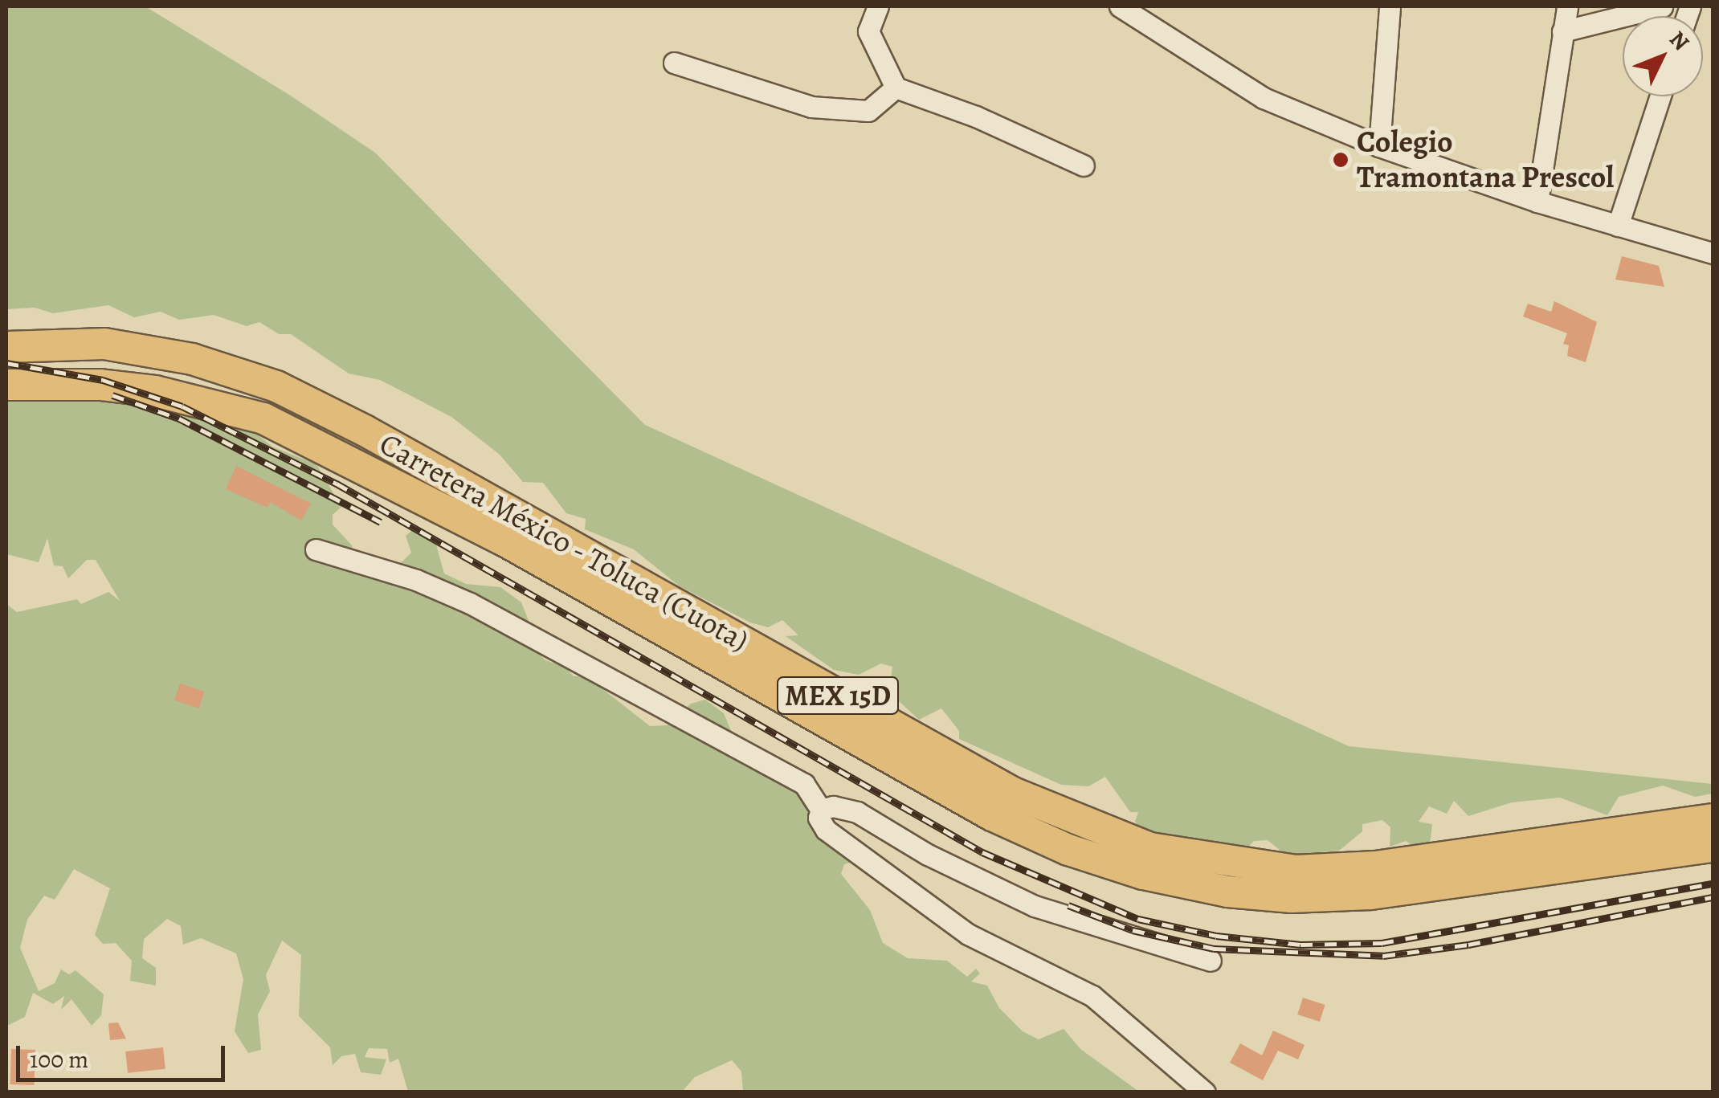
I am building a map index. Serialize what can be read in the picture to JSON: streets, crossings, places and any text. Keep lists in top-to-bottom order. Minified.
{"streets":{"highway":["Carretera México - Toluca (Cuota)","MEX 15D"]},"places":["Colegio Tramontana Prescol"],"scale_bar":"100 m","north":"top right"}
